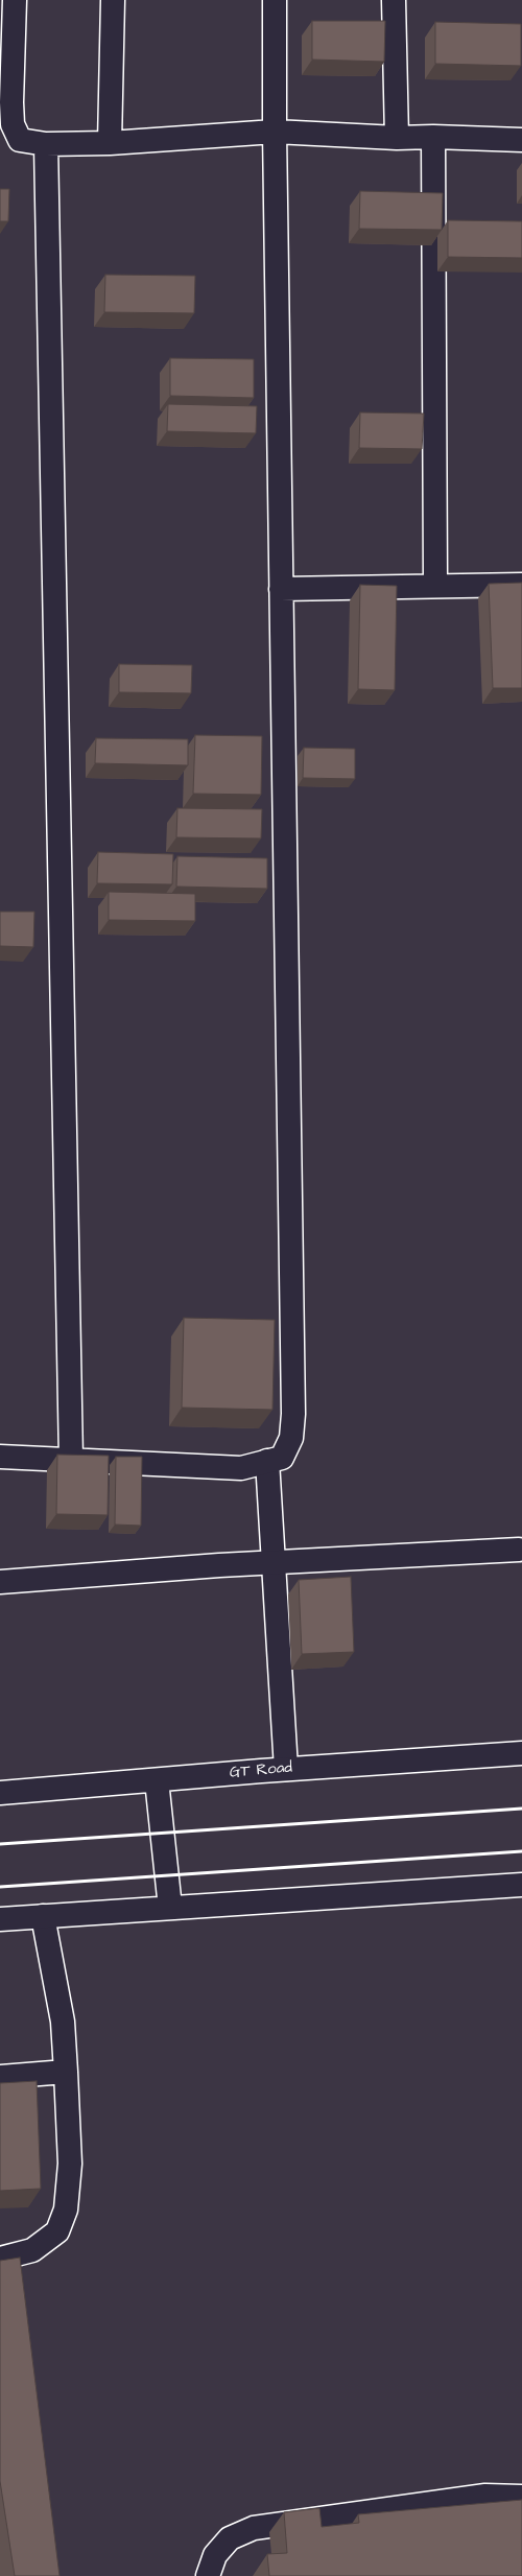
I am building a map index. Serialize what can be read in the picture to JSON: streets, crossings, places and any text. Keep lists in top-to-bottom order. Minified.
{"streets":{"main road":["GT Road"]}}
